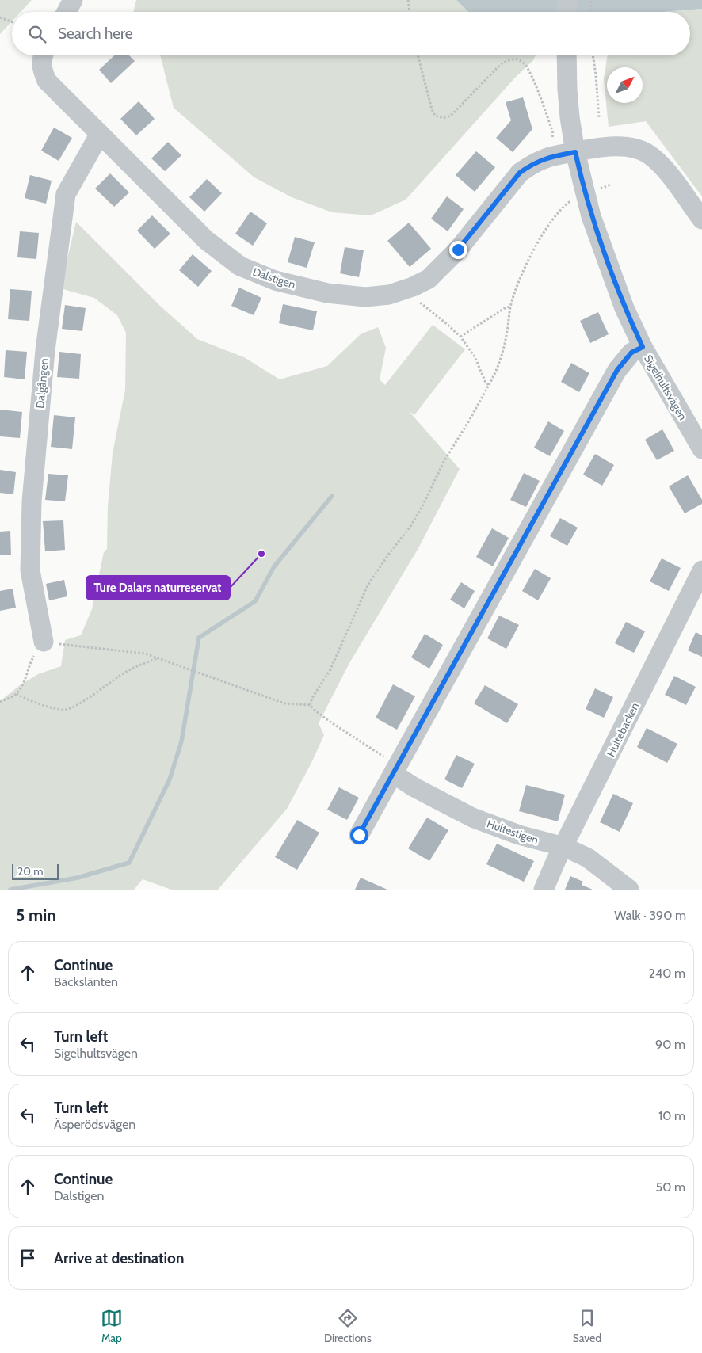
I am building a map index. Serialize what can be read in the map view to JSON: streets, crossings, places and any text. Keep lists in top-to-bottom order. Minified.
{"streets":{"street":["Dalstigen","Dalgången","Sigelhultsvägen","Hultebacken","Hultestigen"]},"crossings":[["Dalstigen","Dalgången"],["Dalstigen","Sigelhultsvägen"],["Hultebacken","Hultestigen"]],"places":["Ture Dalars naturreservat"],"scale_bar":"20 m","north":"top right","page":{"search":"Search here","scale":"20 m","heading":["5 min","Walk · 390 m"],"list":[["Continue","Bäckslänten","240 m"],["Turn left","Sigelhultsvägen","90 m"],["Turn left","Äsperödsvägen","10 m"],["Continue","Dalstigen","50 m"],"Arrive at destination"],"nav":["Map","Directions","Saved"]}}
